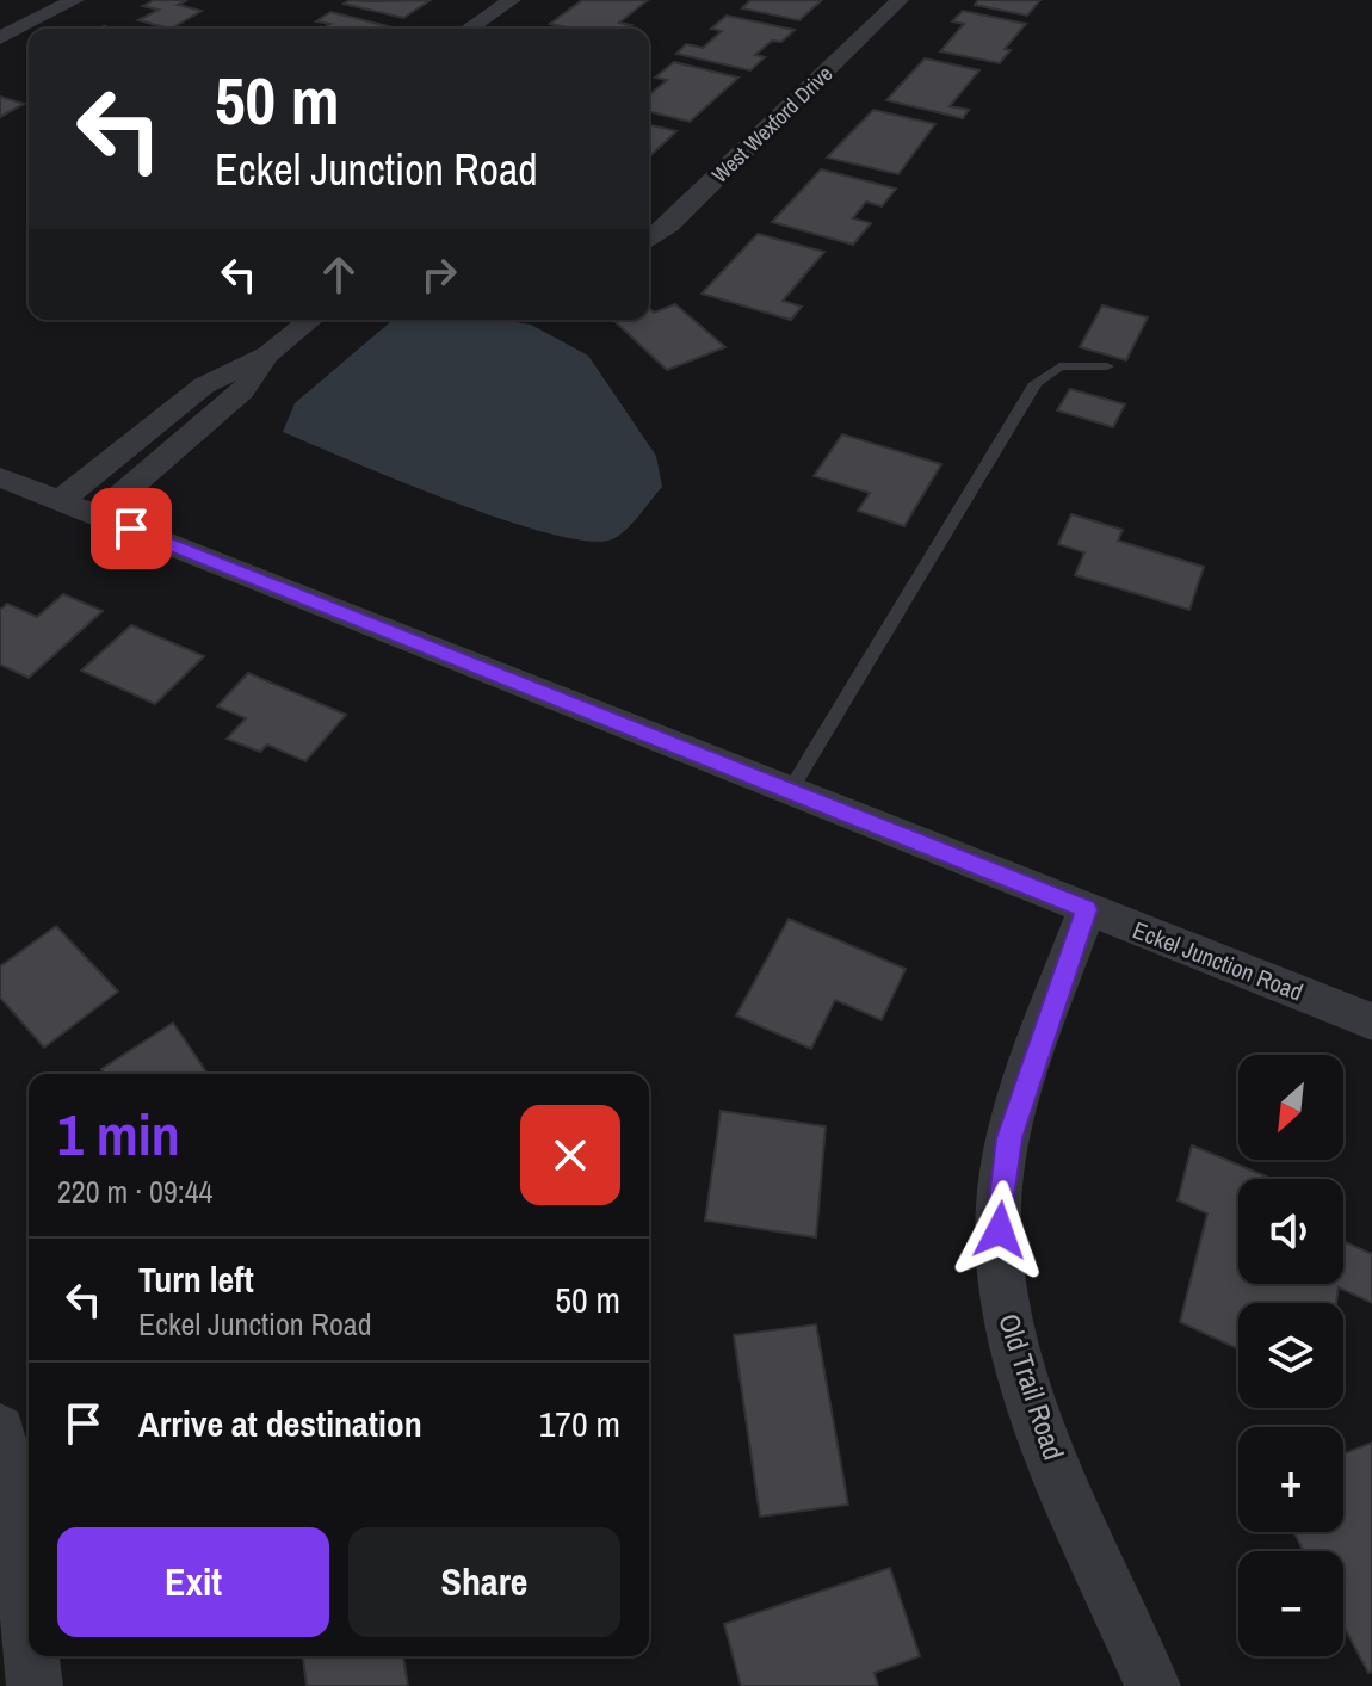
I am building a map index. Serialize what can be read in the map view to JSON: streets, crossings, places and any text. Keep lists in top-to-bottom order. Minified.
{"streets":{"street":["West Wexford Drive","Eckel Junction Road","Old Trail Road"]},"crossings":[["Eckel Junction Road","Old Trail Road"]],"north":"bottom left","page":{"turn":["50 m","Eckel Junction Road"],"map_buttons":["+","−"],"heading":["1 min","220 m · 09:44"],"list":[{"name":"Turn left","note":"Eckel Junction Road","value":"50 m"},{"name":"Arrive at destination","value":"170 m"}],"buttons":["Exit","Share"]}}
